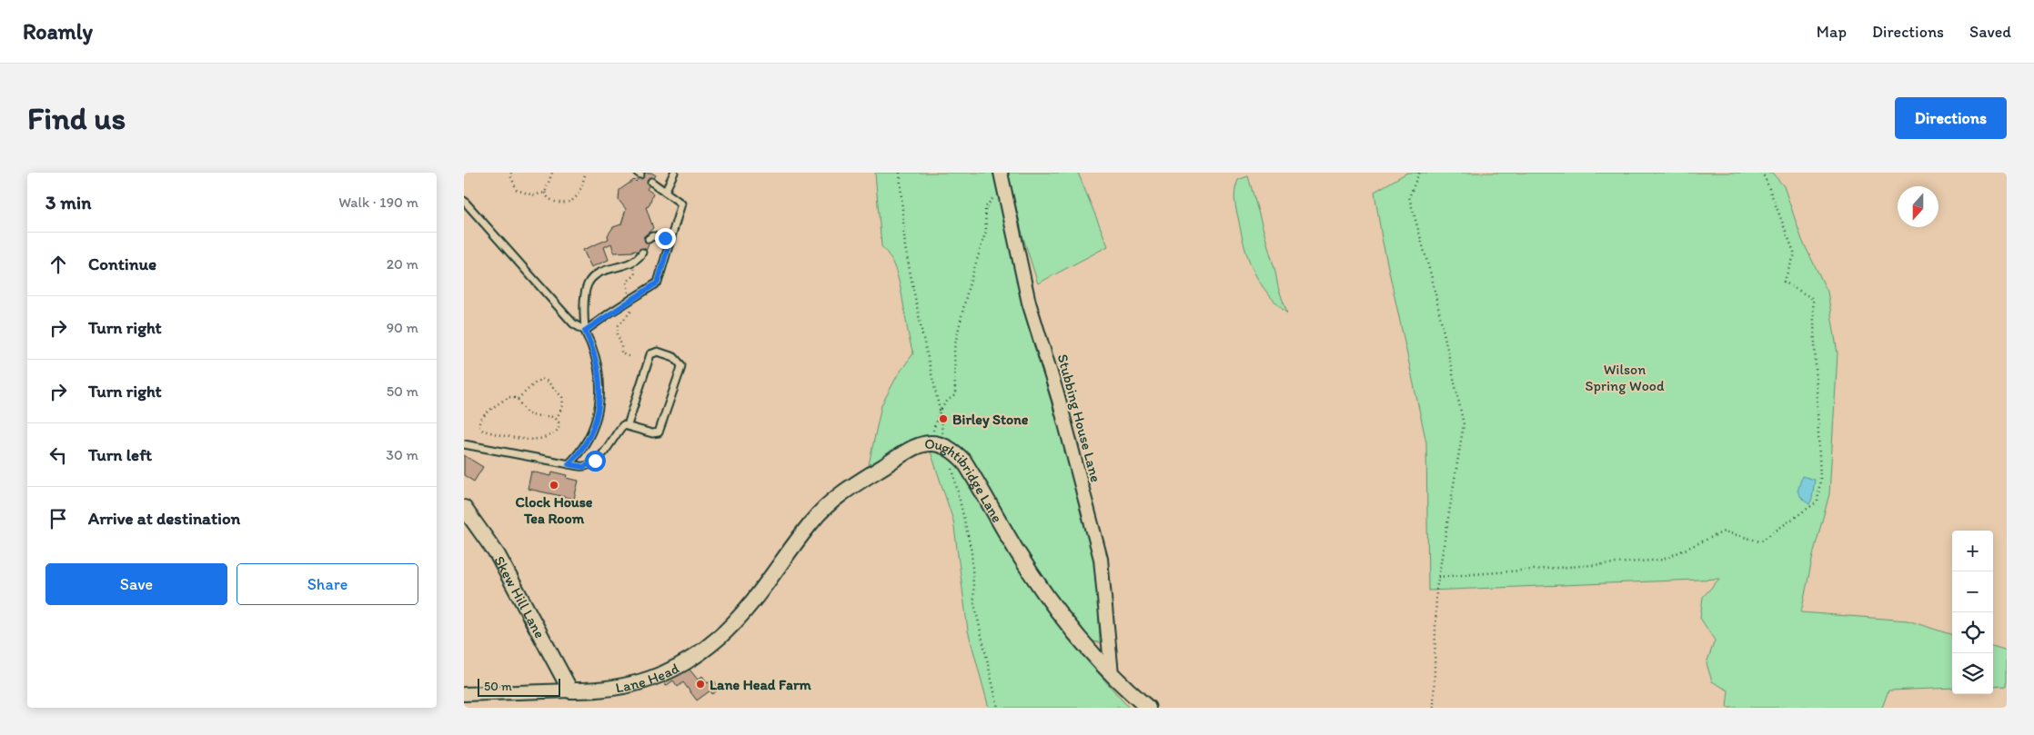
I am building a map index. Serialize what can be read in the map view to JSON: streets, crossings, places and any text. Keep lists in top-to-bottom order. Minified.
{"streets":{"street":["Stubbing House Lane","Oughtibridge Lane","Skew Hill Lane","Lane Head"]},"crossings":[["Stubbing House Lane","Oughtibridge Lane"],["Oughtibridge Lane","Lane Head"],["Skew Hill Lane","Lane Head"]],"parks":["Wilson Spring Wood"],"places":["Birley Stone","Clock House Tea Room","Lane Head Farm"],"scale_bar":"50 m","north":"bottom","page":{"header":"Roamly","nav":["Map","Directions","Saved"],"buttons":["Directions",["Save","Share"]],"title":"Find us","heading":["3 min","Walk · 190 m"],"list":[["Continue","20 m"],["Turn right","90 m"],["Turn right","50 m"],["Turn left","30 m"],"Arrive at destination"],"map_buttons":["+","−"],"scale":"50 m"}}
